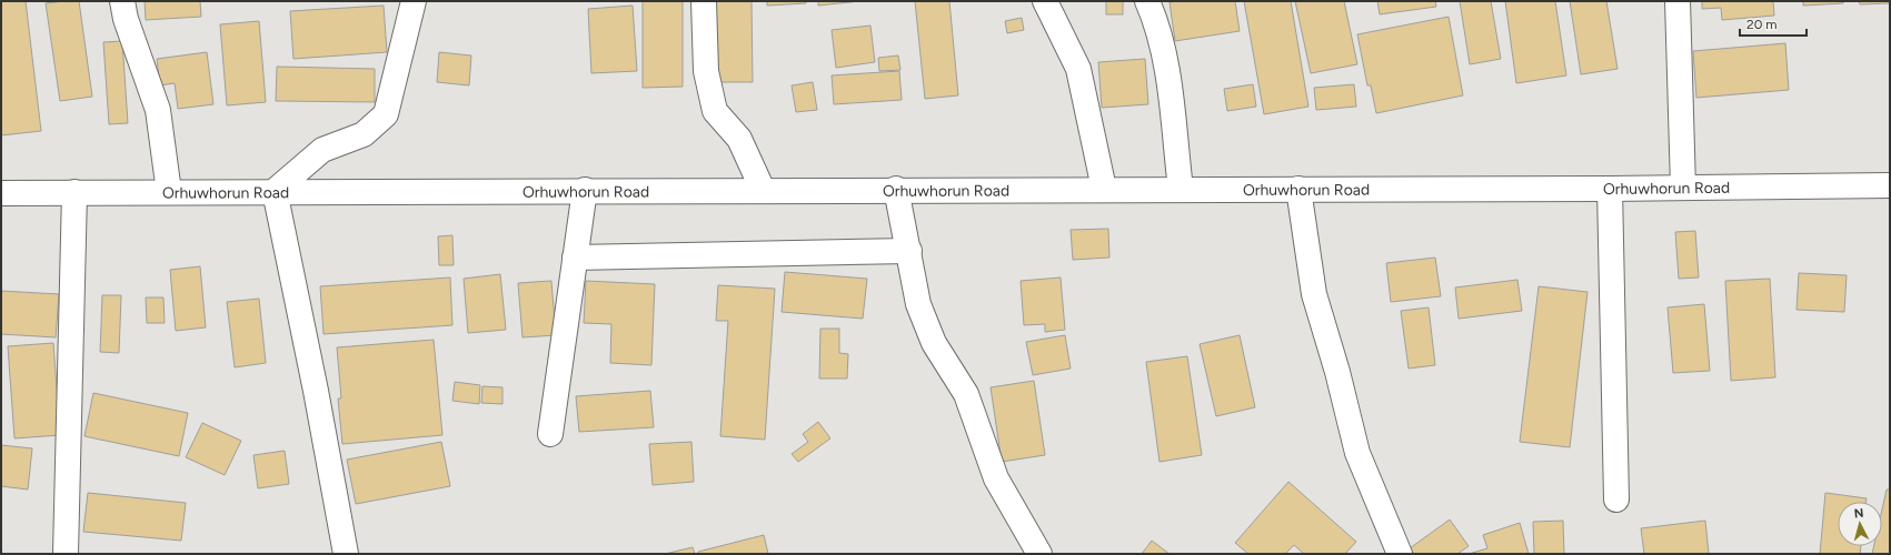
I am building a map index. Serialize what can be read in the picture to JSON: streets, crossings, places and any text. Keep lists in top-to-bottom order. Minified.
{"streets":{"street":["Orhuwhorun Road"]},"scale_bar":"20 m","north":"top"}
